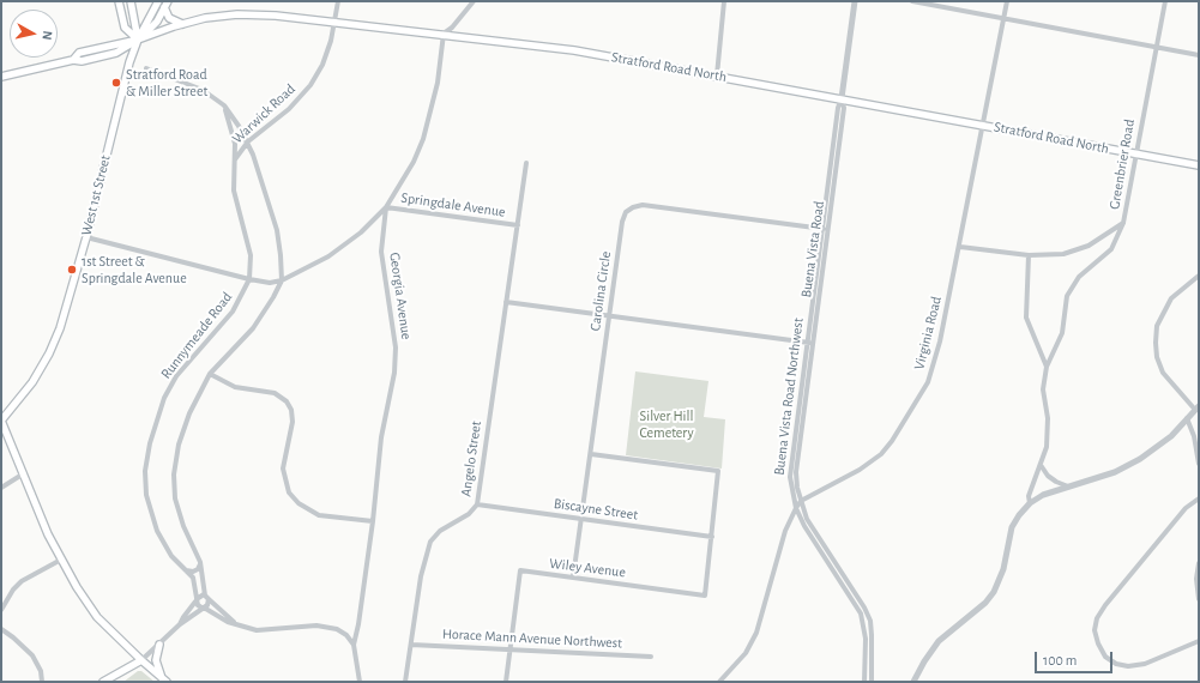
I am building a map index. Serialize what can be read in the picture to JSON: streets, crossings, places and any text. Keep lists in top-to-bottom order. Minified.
{"streets":{"main road":["Stratford Road North","West 1st Street"],"street":["Warwick Road","Greenbrier Road","Springdale Avenue","Buena Vista Road","Carolina Circle","Georgia Avenue","Virginia Road","Runnymeade Road","Buena Vista Road Northwest","Angelo Street","Biscayne Street","Wiley Avenue","Horace Mann Avenue Northwest"]},"crossings":[["Stratford Road North","Warwick Road"],["Stratford Road North","Greenbrier Road"],["Stratford Road North","West 1st Street"],["Stratford Road North","Buena Vista Road"],["Stratford Road North","Georgia Avenue"],["Stratford Road North","Virginia Road"],["Warwick Road","Runnymeade Road"],["West 1st Street","Springdale Avenue"],["Springdale Avenue","Georgia Avenue"],["Springdale Avenue","Runnymeade Road"],["Springdale Avenue","Angelo Street"],["Buena Vista Road","Carolina Circle"],["Buena Vista Road","Virginia Road"],["Buena Vista Road","Buena Vista Road Northwest"],["Carolina Circle","Biscayne Street"],["Carolina Circle","Wiley Avenue"],["Virginia Road","Buena Vista Road Northwest"],["Angelo Street","Biscayne Street"],["Angelo Street","Horace Mann Avenue Northwest"],["Biscayne Street","Wiley Avenue"],["Wiley Avenue","Horace Mann Avenue Northwest"]],"parks":["Silver Hill Cemetery"],"places":["Stratford Road & Miller Street","1st Street & Springdale Avenue"],"scale_bar":"100 m","north":"right"}
